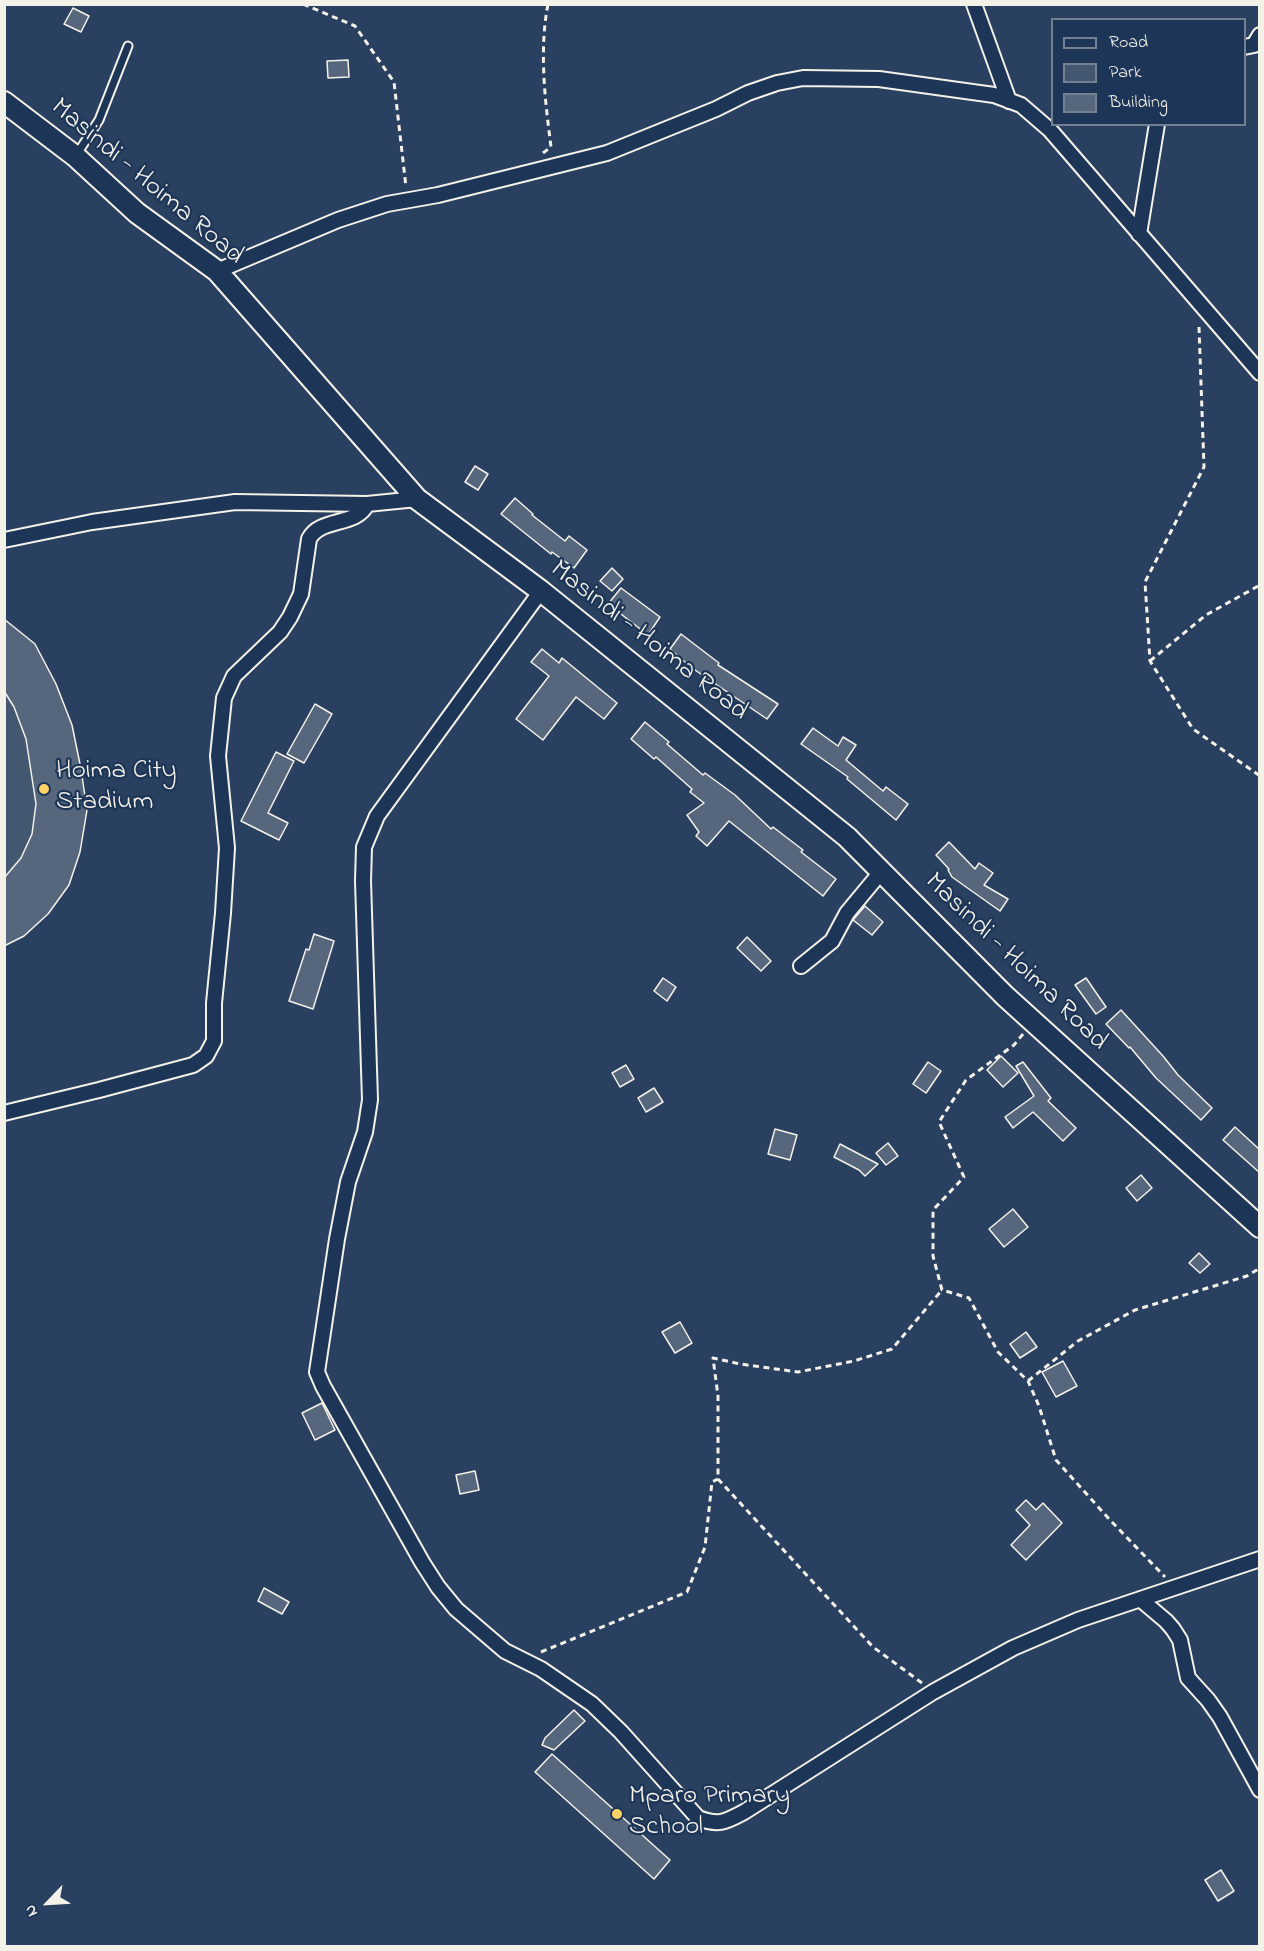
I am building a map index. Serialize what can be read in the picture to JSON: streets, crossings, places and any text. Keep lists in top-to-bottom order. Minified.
{"streets":{"main road":["Masindi - Hoima Road"]},"places":["Hoima City Stadium","Mparo Primary School"],"legend":["Road","Park","Building"],"north":"bottom left"}
